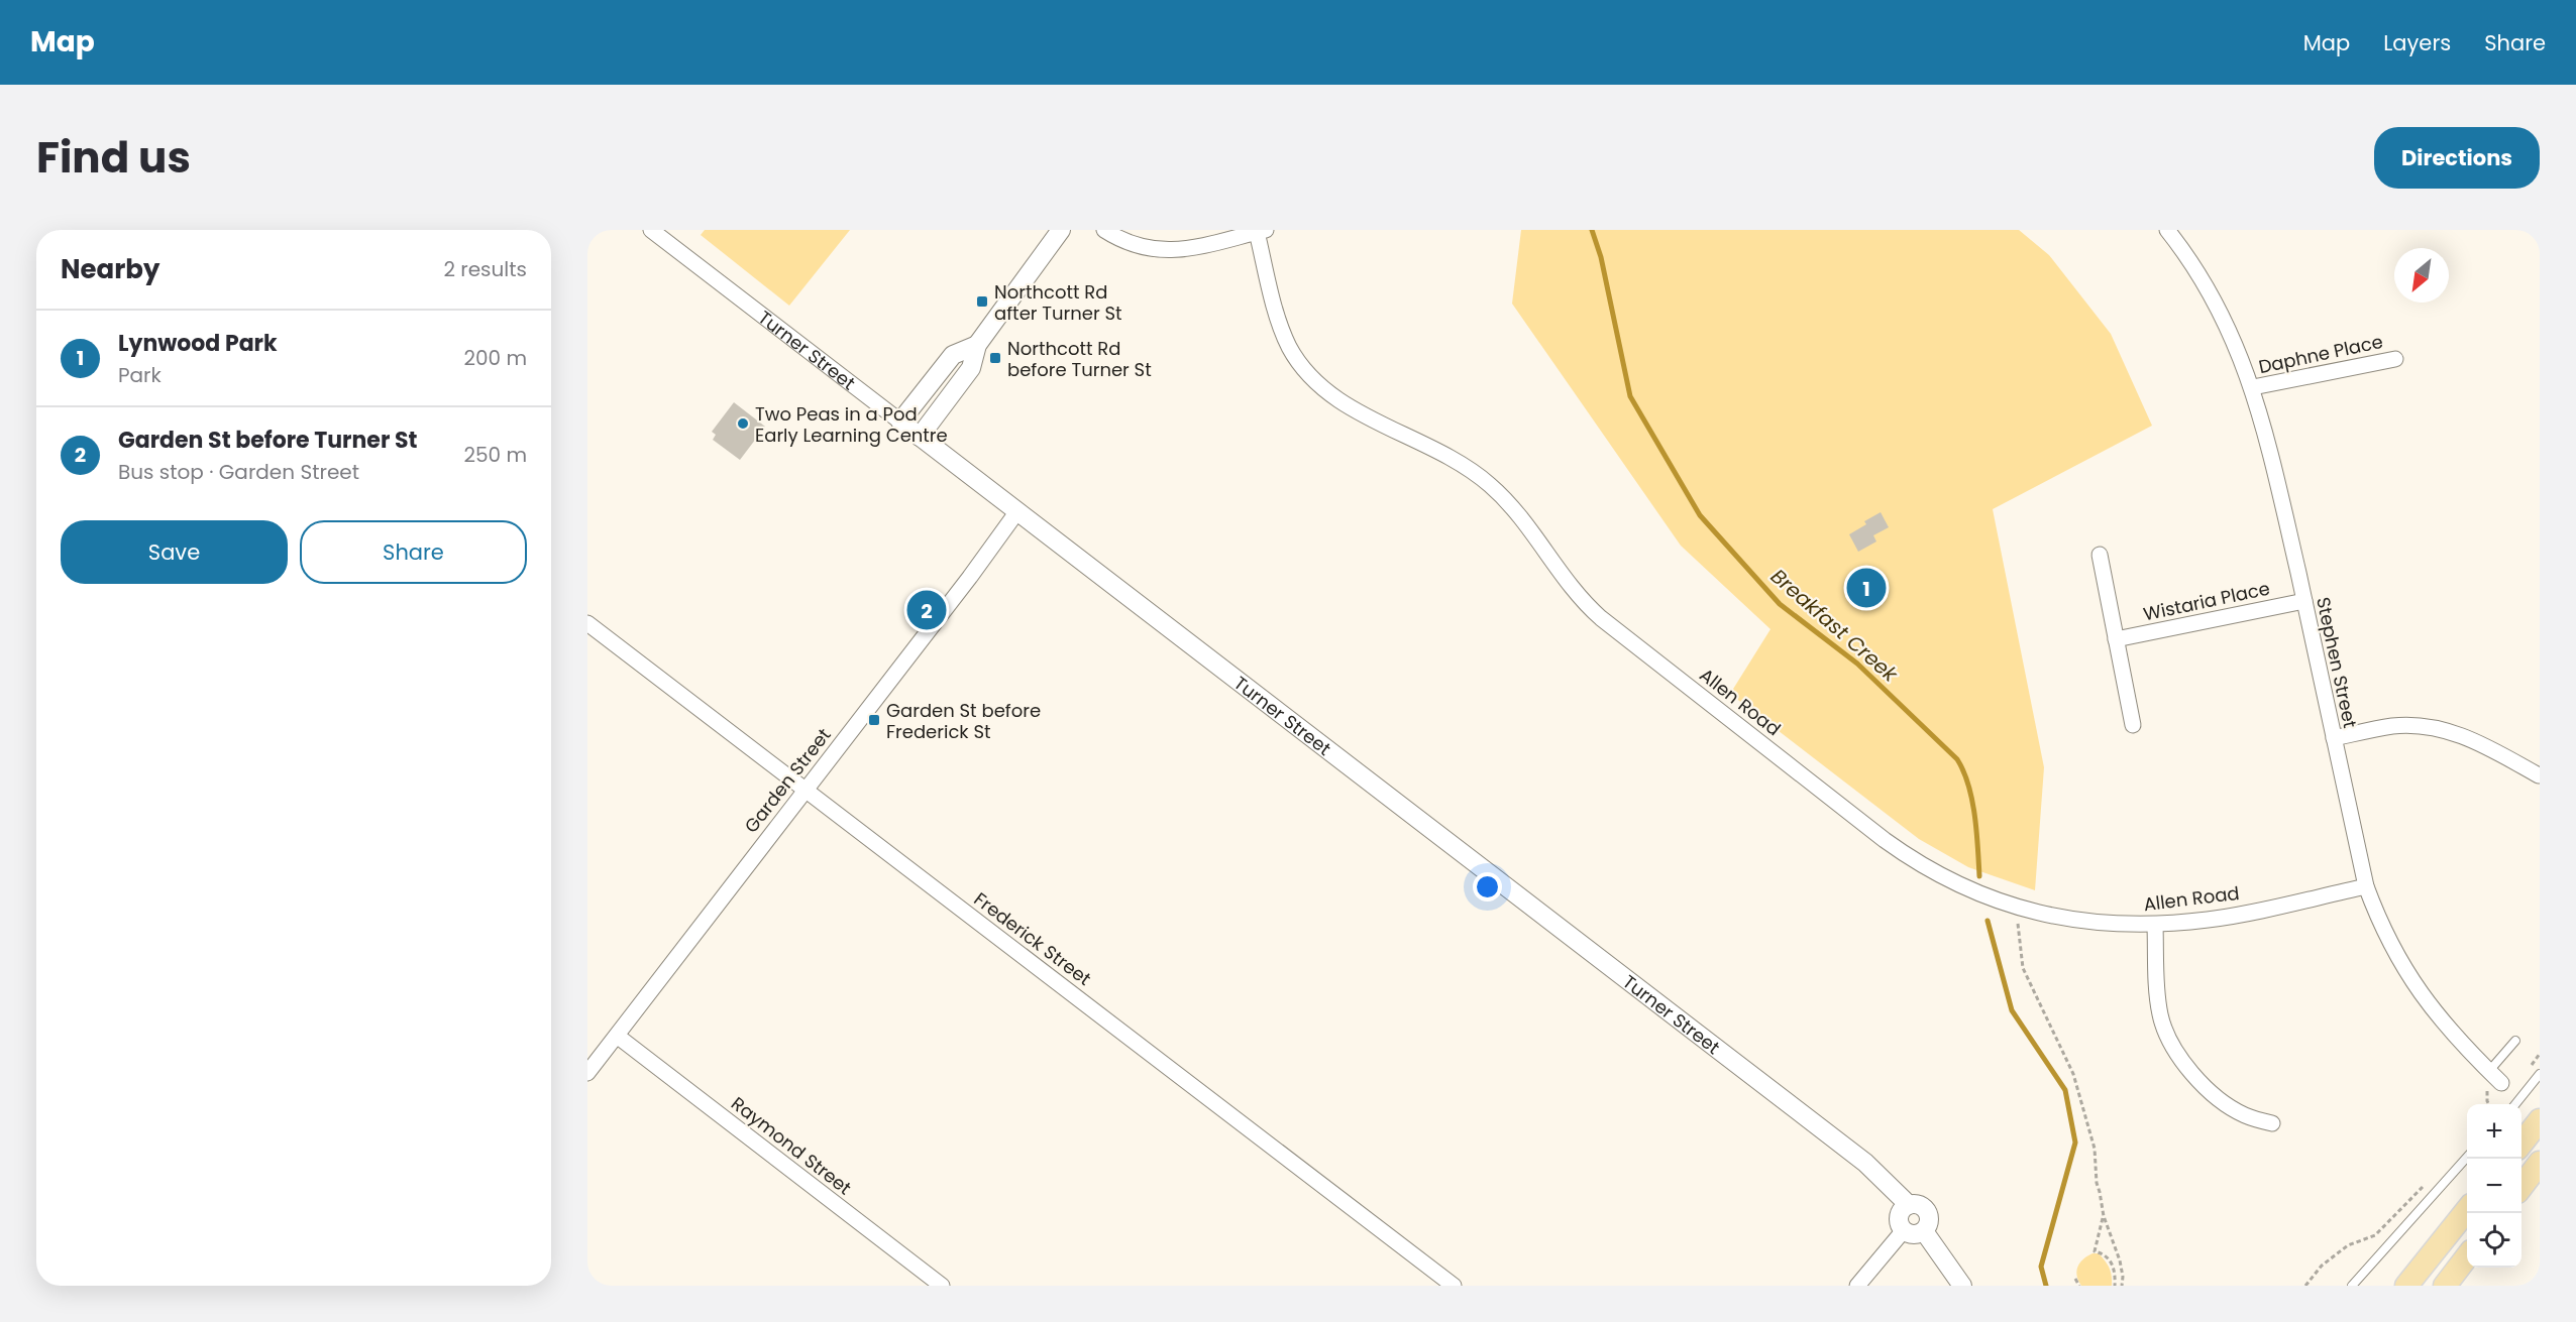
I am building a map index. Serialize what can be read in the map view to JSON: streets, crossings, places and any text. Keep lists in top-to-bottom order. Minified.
{"streets":{"street":["Turner Street","Daphne Place","Wistaria Place","Stephen Street","Allen Road","Garden Street","Frederick Street","Raymond Street"]},"crossings":[["Turner Street","Garden Street"],["Daphne Place","Stephen Street"],["Wistaria Place","Stephen Street"],["Stephen Street","Allen Road"],["Garden Street","Frederick Street"],["Garden Street","Raymond Street"]],"water":["Breakfast Creek"],"places":{"transit":["Northcott Rd after Turner St","Northcott Rd before Turner St","Garden St before Frederick St"],"other":["Two Peas in a Pod Early Learning Centre"]},"north":"bottom left","page":{"header":"Map","nav":["Map","Layers","Share"],"title":"Find us","buttons":["Directions",["Save","Share"]],"heading":["Nearby","2 results"],"list":[{"mark":"1","name":"Lynwood Park","note":"Park","value":"200 m"},{"mark":"2","name":"Garden St before Turner St","note":"Bus stop · Garden Street","value":"250 m"}],"pins":["1","2"],"map_buttons":["+","−"]}}
